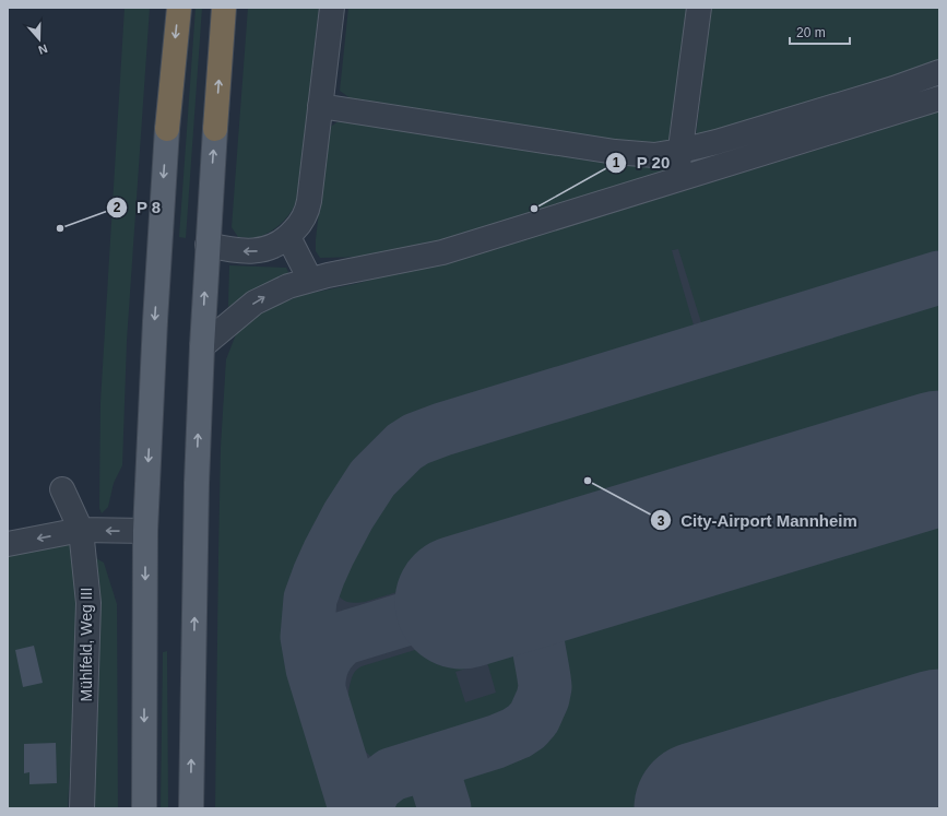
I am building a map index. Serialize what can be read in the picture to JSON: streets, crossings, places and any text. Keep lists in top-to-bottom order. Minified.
{"streets":{"street":["Mühlfeld, Weg III"]},"places":["P 20","P 8","City-Airport Mannheim"],"scale_bar":"20 m","north":"bottom"}
